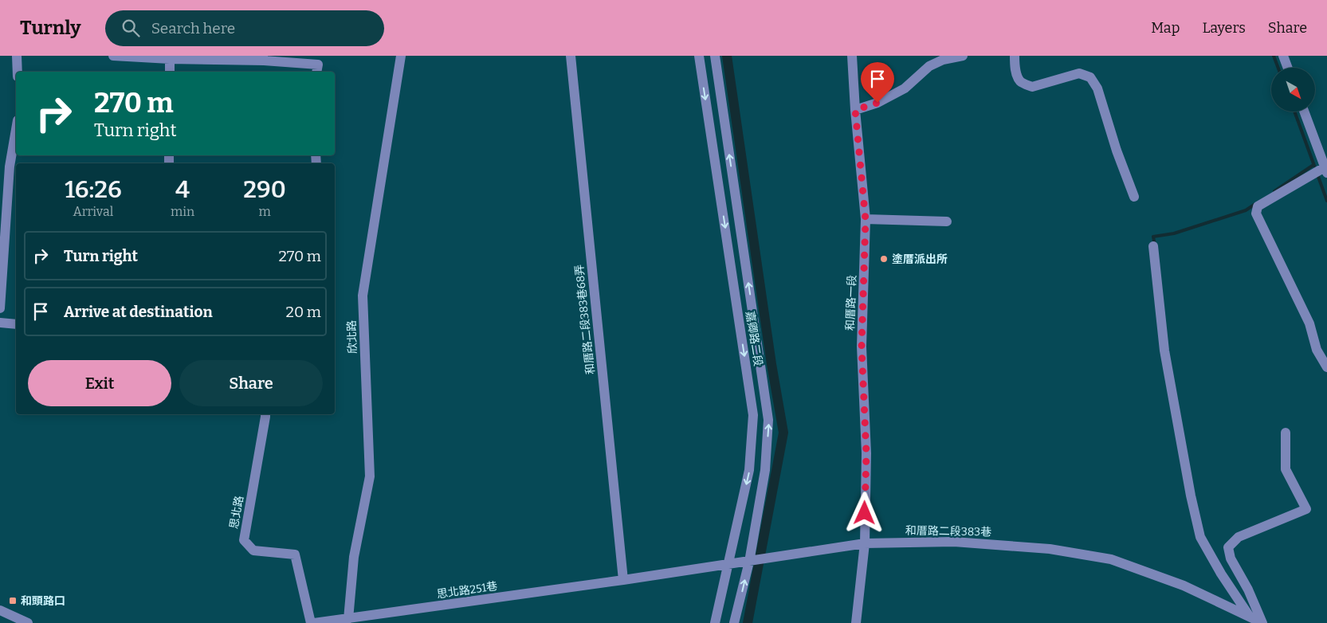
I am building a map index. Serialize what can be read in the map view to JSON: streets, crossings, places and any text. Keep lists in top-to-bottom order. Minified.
{"streets":{"street":["和厝路一段","和厝路二段383巷68弄","欣北路","嘉卿路二段","思北路","和厝路二段383巷","思北路251巷"]},"crossings":[["和厝路一段","和厝路二段383巷"],["和厝路二段383巷68弄","和厝路二段383巷"],["和厝路二段383巷68弄","思北路251巷"],["欣北路","思北路251巷"],["嘉卿路二段","和厝路二段383巷"],["思北路","思北路251巷"],["和厝路二段383巷","思北路251巷"]],"places":{"other":["塗厝派出所"],"transit":["和頭路口"]},"north":"bottom right","page":{"header":"Turnly","search":"Search here","nav":["Map","Layers","Share"],"turn":["270 m","Turn right"],"eta":["16:26","Arrival","4","min","290","m"],"list":[{"name":"Turn right","value":"270 m"},{"name":"Arrive at destination","value":"20 m"}],"buttons":["Exit","Share"]}}
